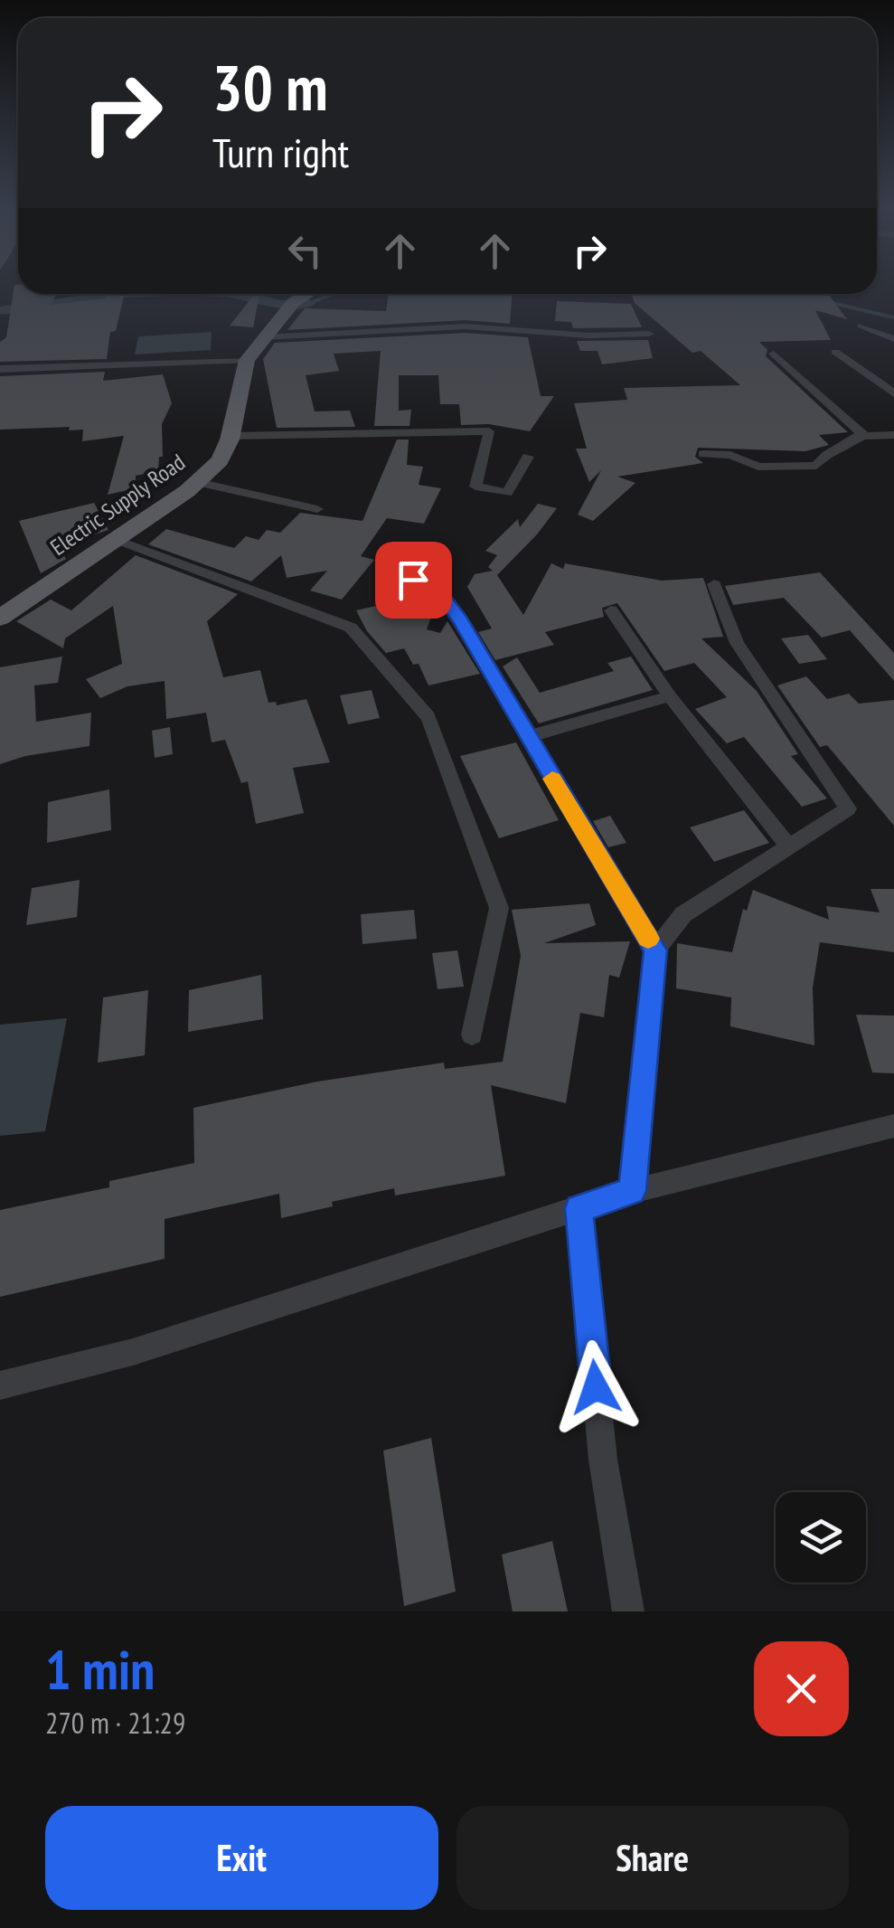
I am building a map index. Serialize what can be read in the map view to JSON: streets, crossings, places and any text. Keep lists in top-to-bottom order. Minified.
{"streets":{"main road":["Electric Supply Road"]},"page":{"turn":["30 m","Turn right"],"heading":["1 min","270 m · 21:29"],"buttons":["Exit","Share"]}}
